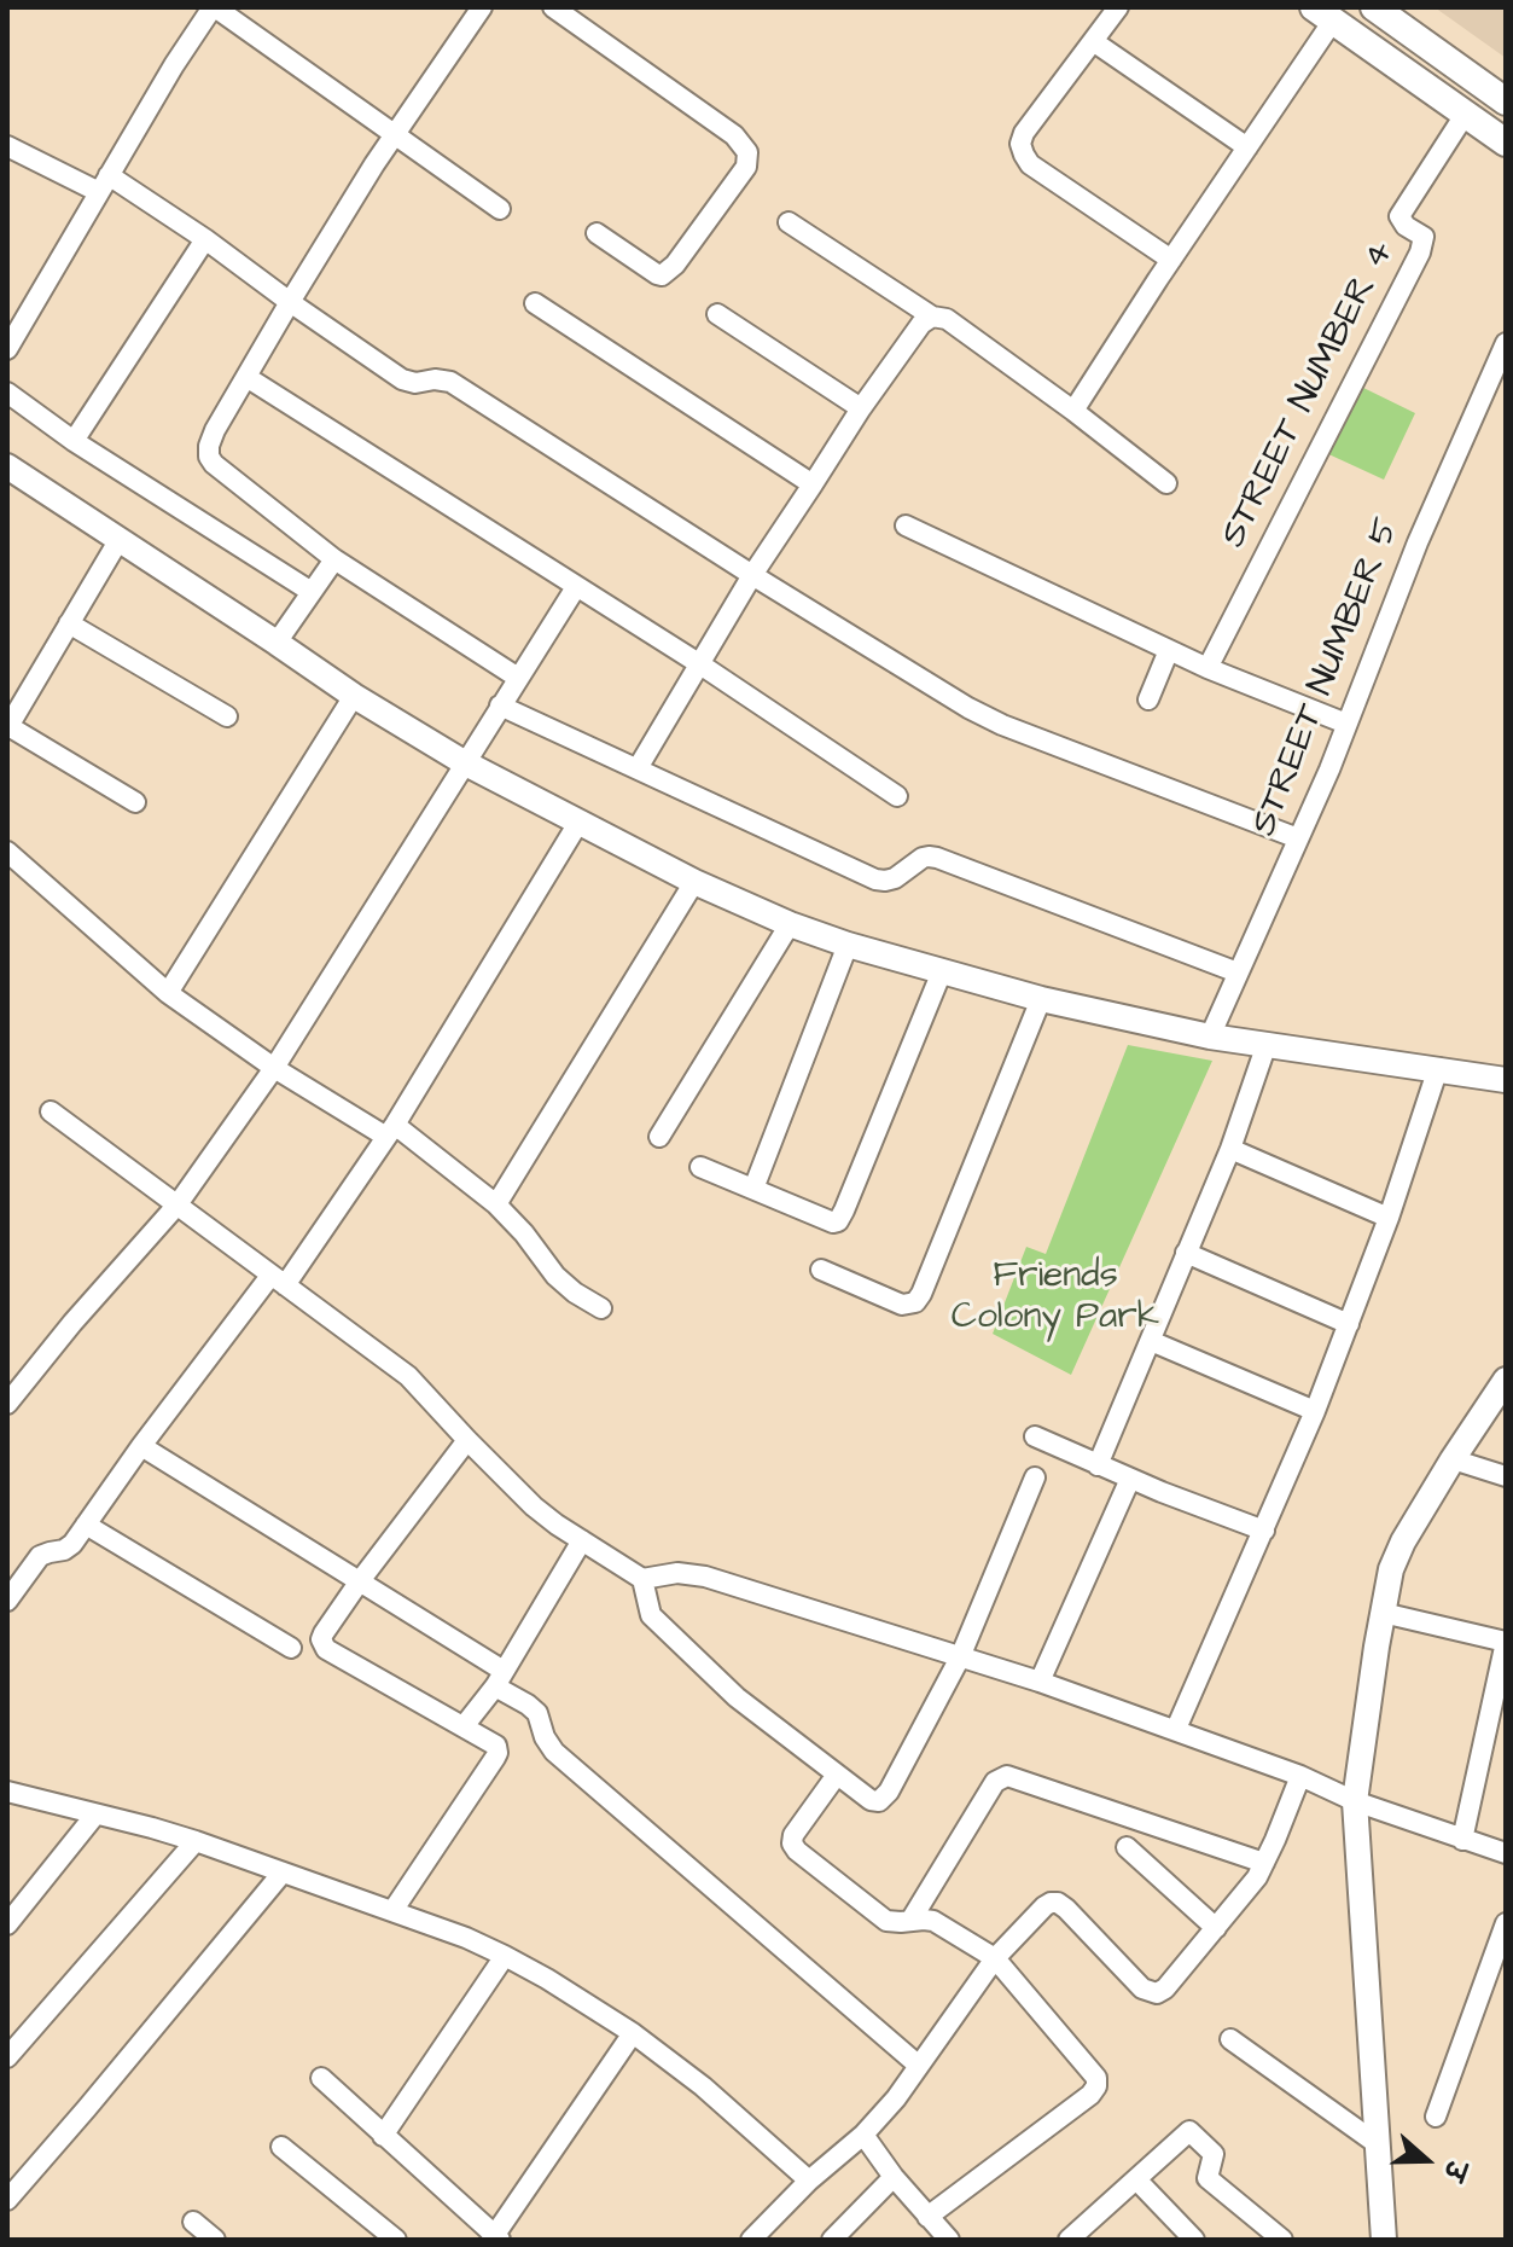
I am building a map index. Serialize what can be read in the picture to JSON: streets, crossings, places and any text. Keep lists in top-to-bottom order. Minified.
{"streets":{"street":["STREET NUMBER 4","STREET NUMBER 5"]},"parks":["Friends Colony Park"],"north":"right"}
